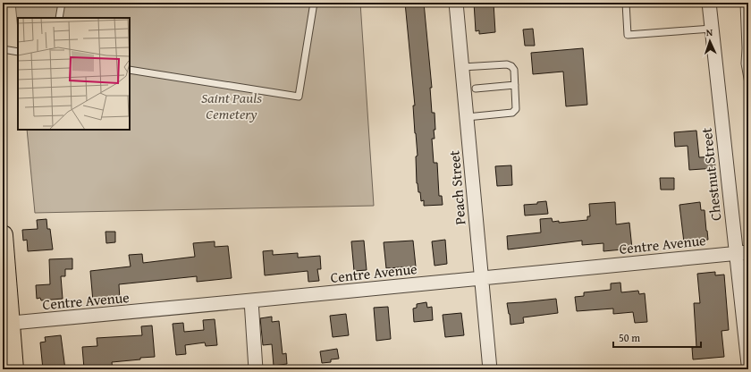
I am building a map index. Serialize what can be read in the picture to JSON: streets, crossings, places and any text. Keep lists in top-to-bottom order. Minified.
{"streets":{"street":["Chestnut Street","Peach Street","Centre Avenue"]},"crossings":[["Chestnut Street","Centre Avenue"],["Peach Street","Centre Avenue"]],"parks":["Saint Pauls Cemetery"],"scale_bar":"50 m","north":"top"}
